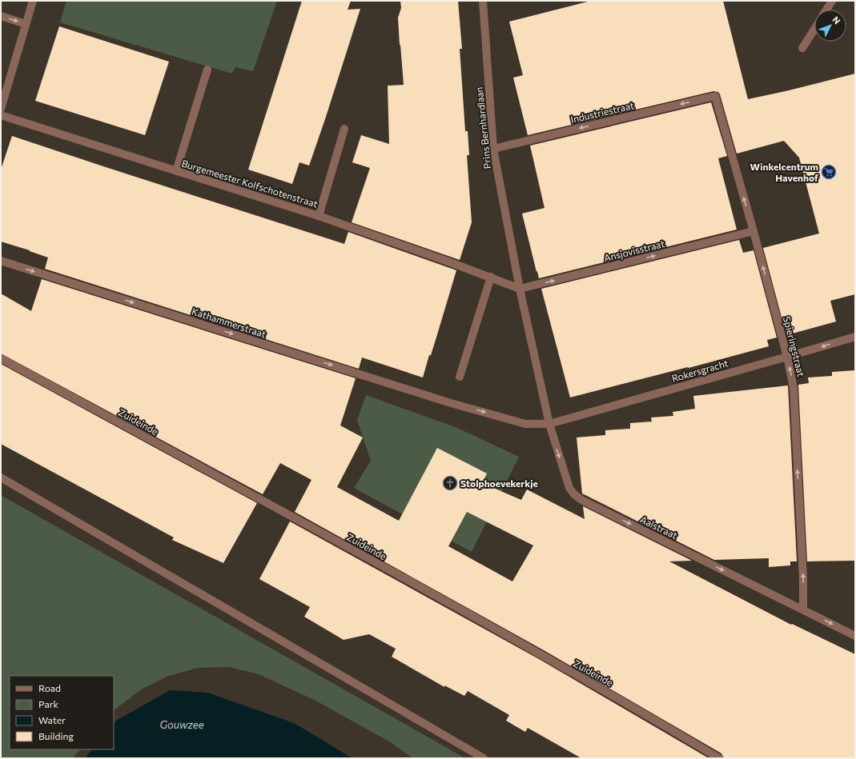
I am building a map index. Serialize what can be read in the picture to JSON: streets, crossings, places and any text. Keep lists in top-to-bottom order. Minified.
{"streets":{"street":["Industriestraat","Prins Bernhardlaan","Burgemeester Kolfschotenstraat","Ansjovisstraat","Kathammerstraat","Spieringstraat","Rokersgracht","Zuideinde","Aalstraat"]},"crossings":[["Industriestraat","Prins Bernhardlaan"],["Industriestraat","Spieringstraat"],["Prins Bernhardlaan","Burgemeester Kolfschotenstraat"],["Prins Bernhardlaan","Ansjovisstraat"],["Prins Bernhardlaan","Kathammerstraat"],["Prins Bernhardlaan","Rokersgracht"],["Prins Bernhardlaan","Aalstraat"],["Burgemeester Kolfschotenstraat","Ansjovisstraat"],["Ansjovisstraat","Spieringstraat"],["Kathammerstraat","Rokersgracht"],["Kathammerstraat","Aalstraat"],["Spieringstraat","Rokersgracht"],["Spieringstraat","Aalstraat"],["Rokersgracht","Aalstraat"]],"one_way":["Industriestraat","Ansjovisstraat","Kathammerstraat","Spieringstraat","Aalstraat"],"water":["Gouwzee"],"places":{"supermarket":["Winkelcentrum Havenhof"],"church":["Stolphoevekerkje"]},"legend":["Road","Park","Water","Building"],"north":"top right"}
